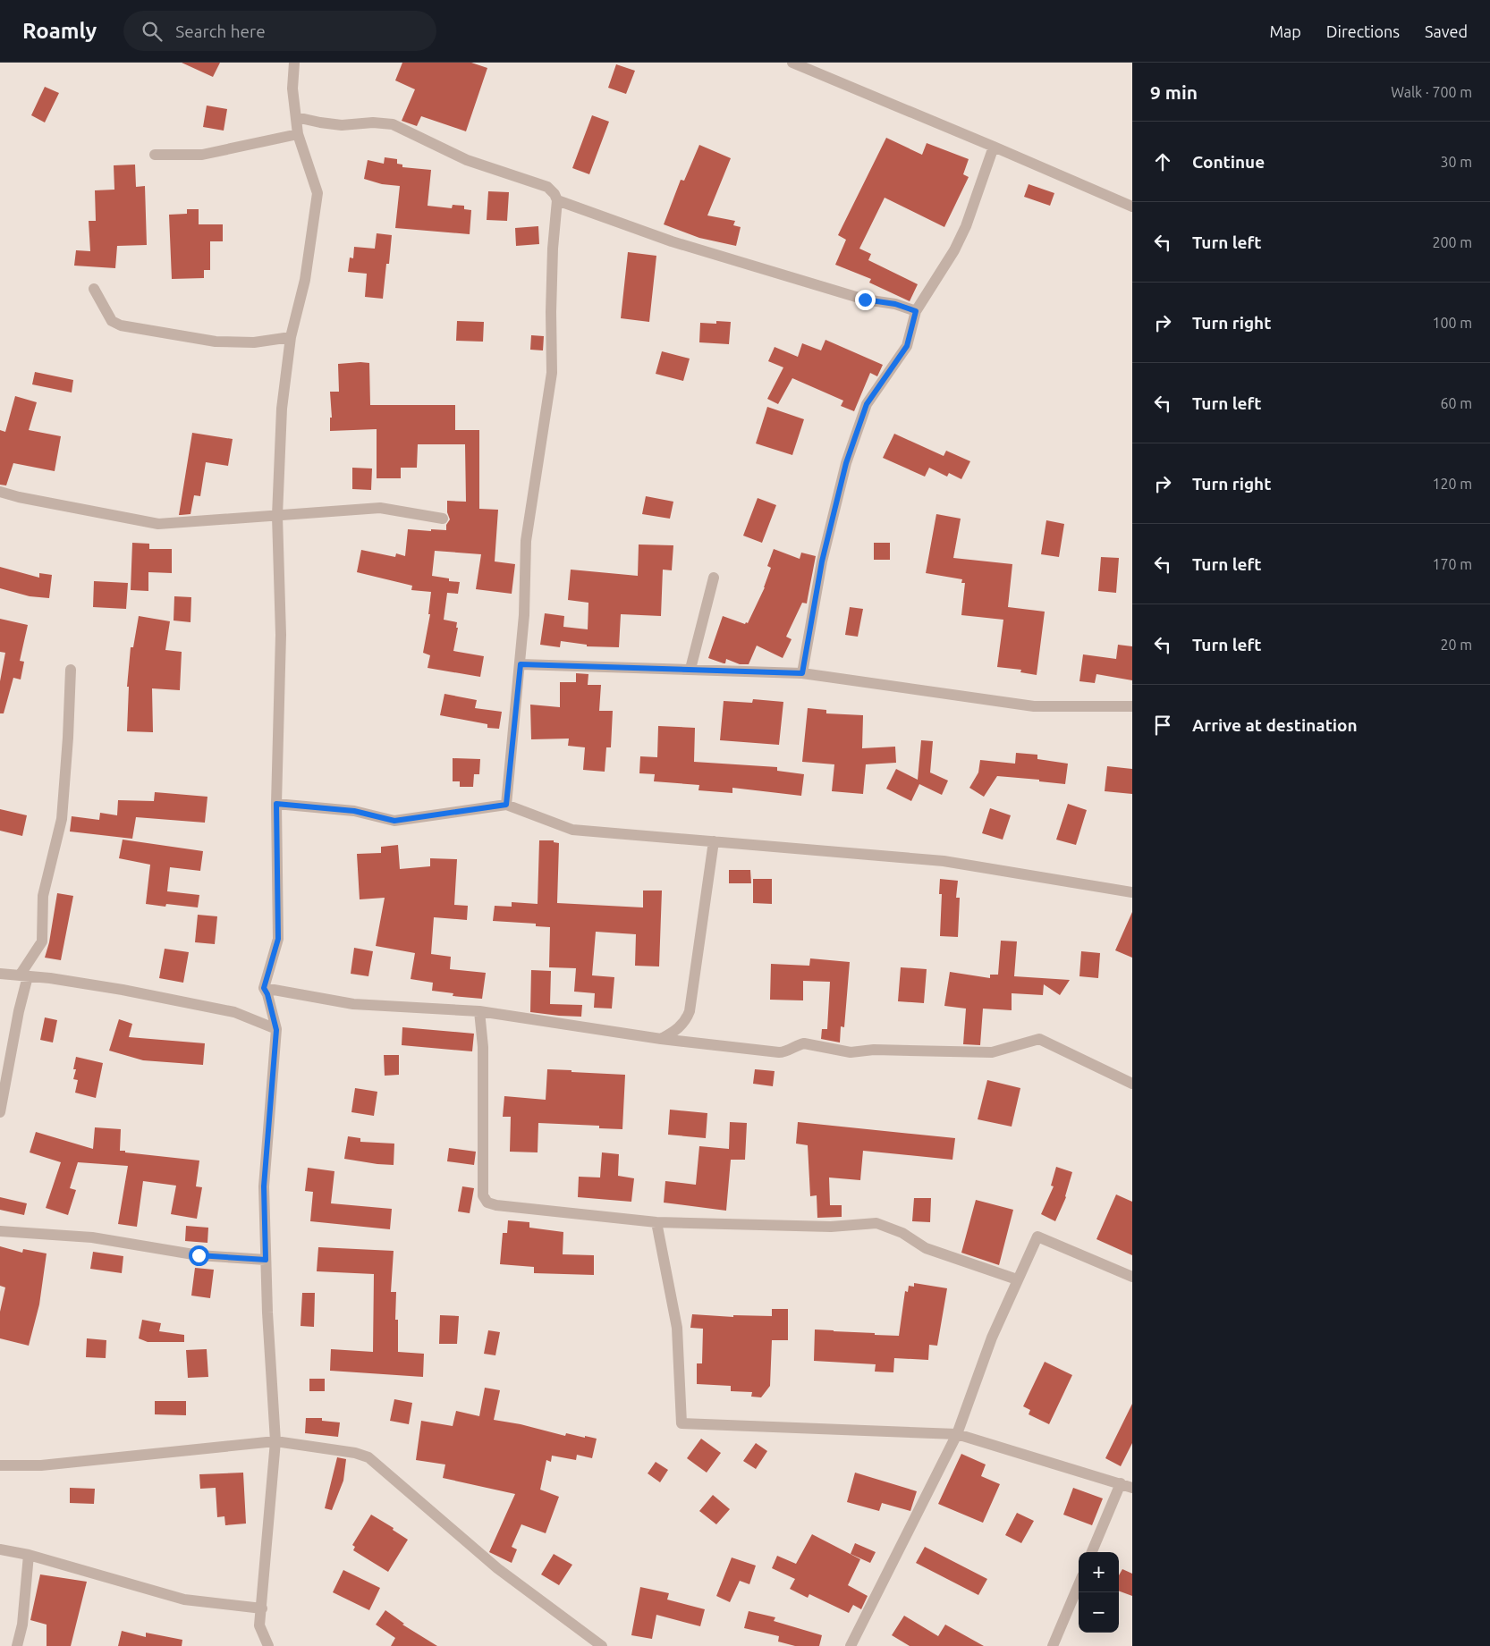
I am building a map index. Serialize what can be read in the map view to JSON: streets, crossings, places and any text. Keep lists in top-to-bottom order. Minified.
{"page":{"header":"Roamly","search":"Search here","nav":["Map","Directions","Saved"],"heading":["9 min","Walk · 700 m"],"list":[["Continue","30 m"],["Turn left","200 m"],["Turn right","100 m"],["Turn left","60 m"],["Turn right","120 m"],["Turn left","170 m"],["Turn left","20 m"],"Arrive at destination"],"map_buttons":["+","−"]}}
